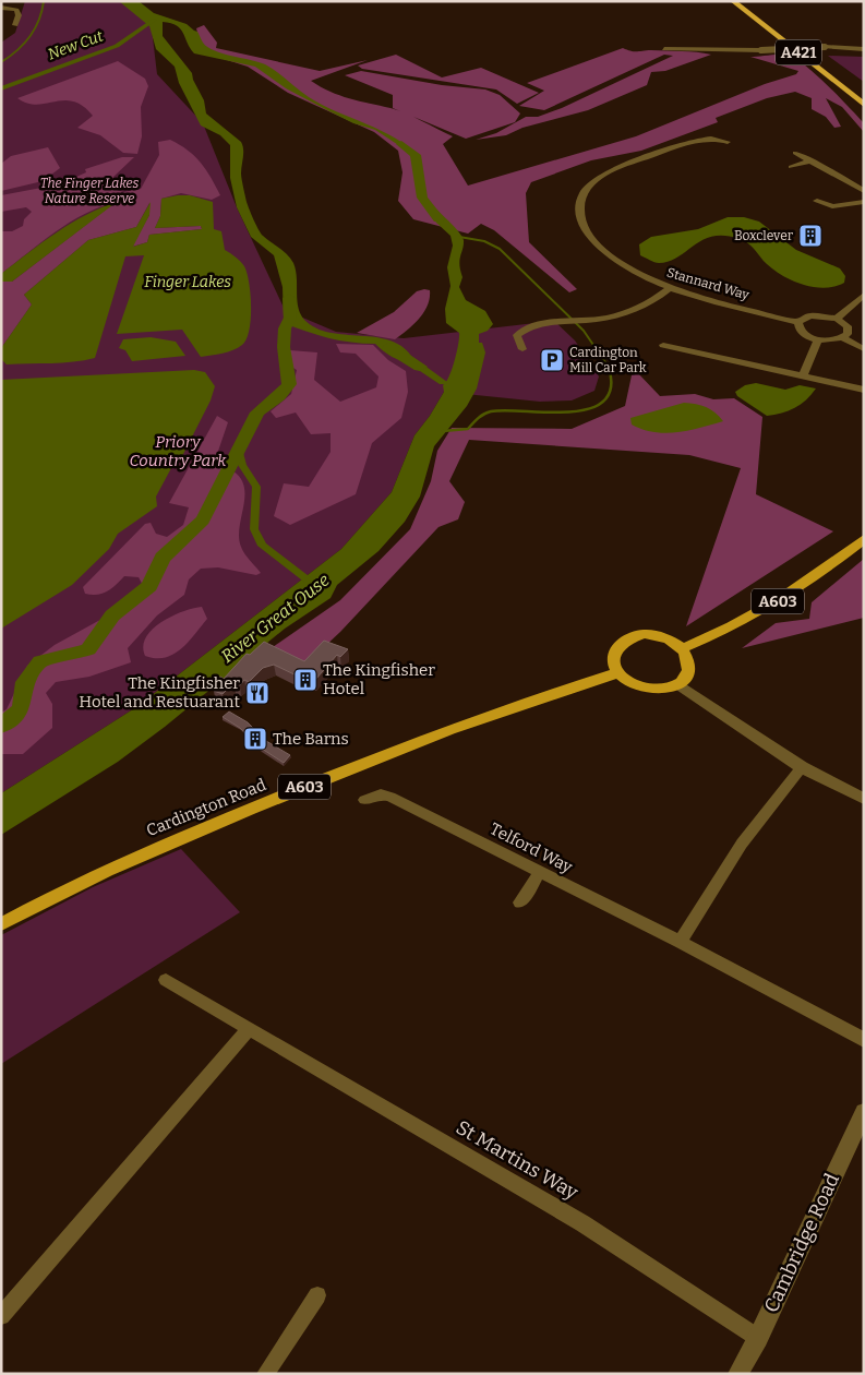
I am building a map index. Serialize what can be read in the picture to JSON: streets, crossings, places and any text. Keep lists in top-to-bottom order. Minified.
{"streets":{"highway":["A421"],"main road":["A603","Cardington Road"],"street":["Stannard Way","Telford Way","St Martins Way","Cambridge Road"]},"crossings":[["A603","Cardington Road"],["St Martins Way","Cambridge Road"]],"water":["New Cut","Finger Lakes","River Great Ouse"],"parks":["The Finger Lakes Nature Reserve","Priory Country Park"],"places":{"building":["Boxclever","The Kingfisher Hotel","The Barns"],"parking":["Cardington Mill Car Park"],"restaurant":["The Kingfisher Hotel and Restuarant"]}}
